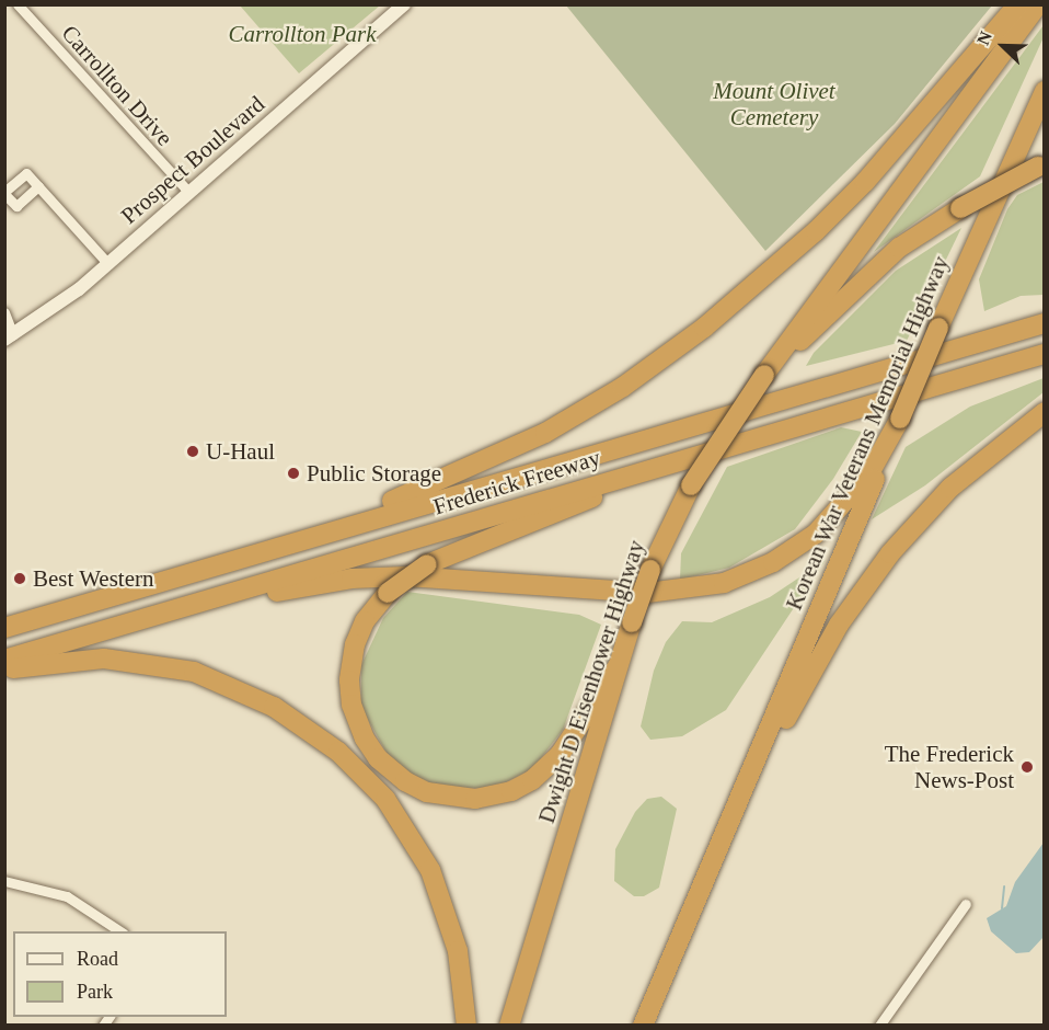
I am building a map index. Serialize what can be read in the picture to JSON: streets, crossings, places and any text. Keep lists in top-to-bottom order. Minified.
{"streets":{"highway":["Korean War Veterans Memorial Highway","Frederick Freeway","Dwight D Eisenhower Highway"],"street":["Carrollton Drive","Prospect Boulevard"]},"crossings":[["Carrollton Drive","Prospect Boulevard"]],"parks":["Carrollton Park","Mount Olivet Cemetery"],"places":["U-Haul","Public Storage","Best Western","The Frederick News-Post"],"legend":["Road","Park"],"north":"top left"}
